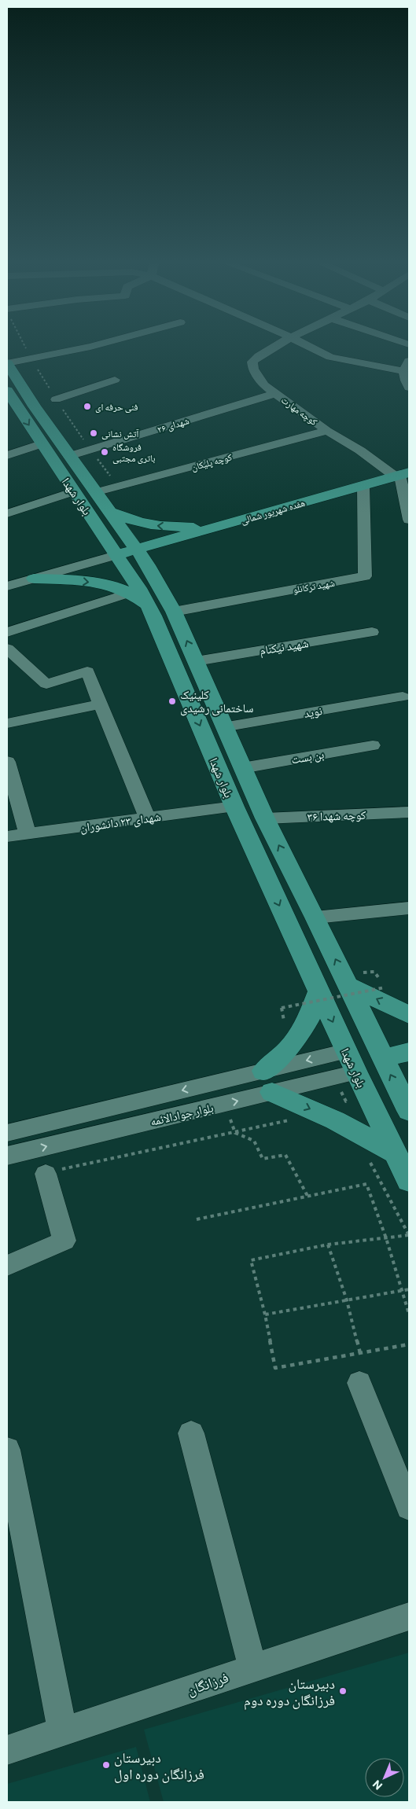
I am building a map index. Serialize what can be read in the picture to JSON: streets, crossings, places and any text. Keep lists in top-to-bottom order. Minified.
{"streets":{"main road":["بلوار شهدا","هفده شهریور شمالی"],"street":["کوچه مهارت","شهدای ۲۶","کوچه پلیکان","شهید ترکانلو","شهید نیکنام","نوید","بن بست","کوچه شهدا ۳۶","شهدای ۲۳ دانشوران","بلوار جوادالائمه","فرزانگان"]},"crossings":[["کوچه مهارت","شهدای ۲۶"],["کوچه مهارت","کوچه پلیکان"],["کوچه مهارت","هفده شهریور شمالی"],["شهدای ۲۶","بلوار شهدا"],["کوچه پلیکان","بلوار شهدا"],["بلوار شهدا","هفده شهریور شمالی"],["بلوار شهدا","شهید ترکانلو"],["بلوار شهدا","شهید نیکنام"],["بلوار شهدا","نوید"],["بلوار شهدا","بن بست"],["بلوار شهدا","کوچه شهدا ۳۶"],["بلوار شهدا","شهدای ۲۳ دانشوران"],["بلوار شهدا","بلوار جوادالائمه"],["هفده شهریور شمالی","شهید ترکانلو"]],"places":["فنی حرفه ای","آتش نشانی","فروشگاه باتری مجتبی","کلینیک ساختمانی رشیدی","دبیرستان فرزانگان دوره دوم","دبیرستان فرزانگان دوره اول"],"north":"bottom left"}
